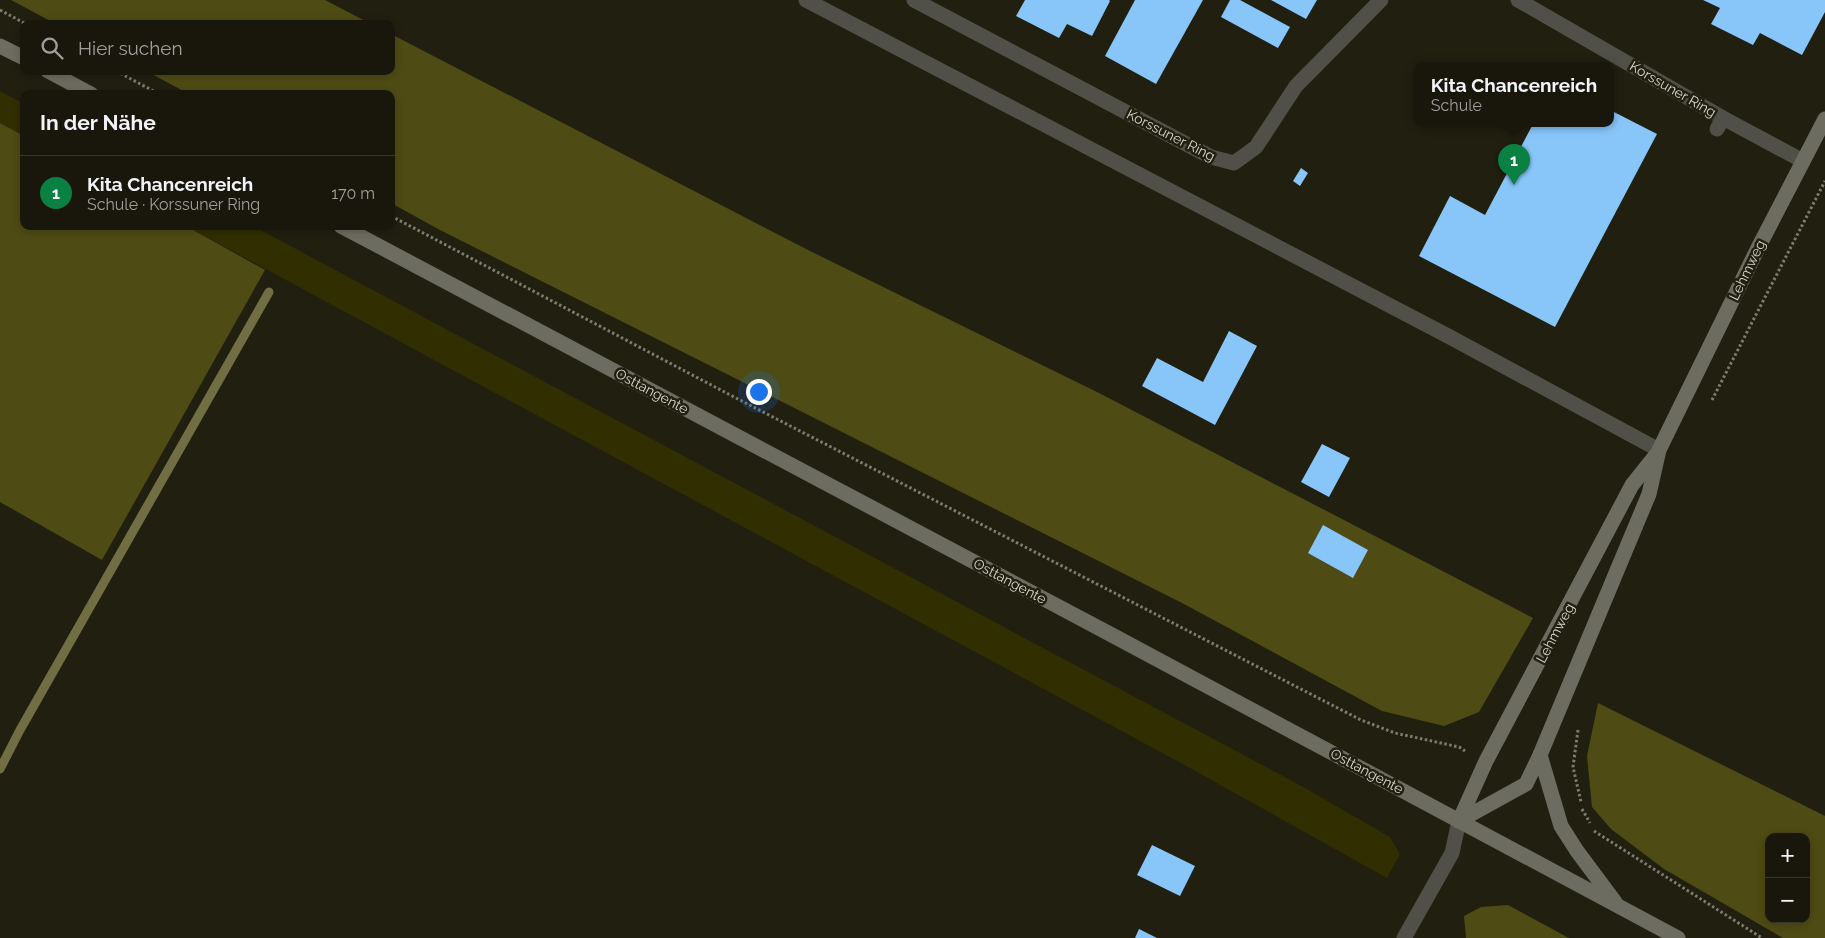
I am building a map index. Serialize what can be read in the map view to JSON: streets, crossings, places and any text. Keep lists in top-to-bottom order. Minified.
{"streets":{"main road":["Lehmweg","Osttangente"],"street":["Korssuner Ring"]},"crossings":[["Korssuner Ring","Lehmweg"],["Lehmweg","Osttangente"]],"page":{"search":"Hier suchen","popup":["Kita Chancenreich","Schule"],"heading":"In der Nähe","pins":"1","list":[{"mark":"1","name":"Kita Chancenreich","note":"Schule · Korssuner Ring","value":"170 m"}],"map_buttons":["+","−"]}}
